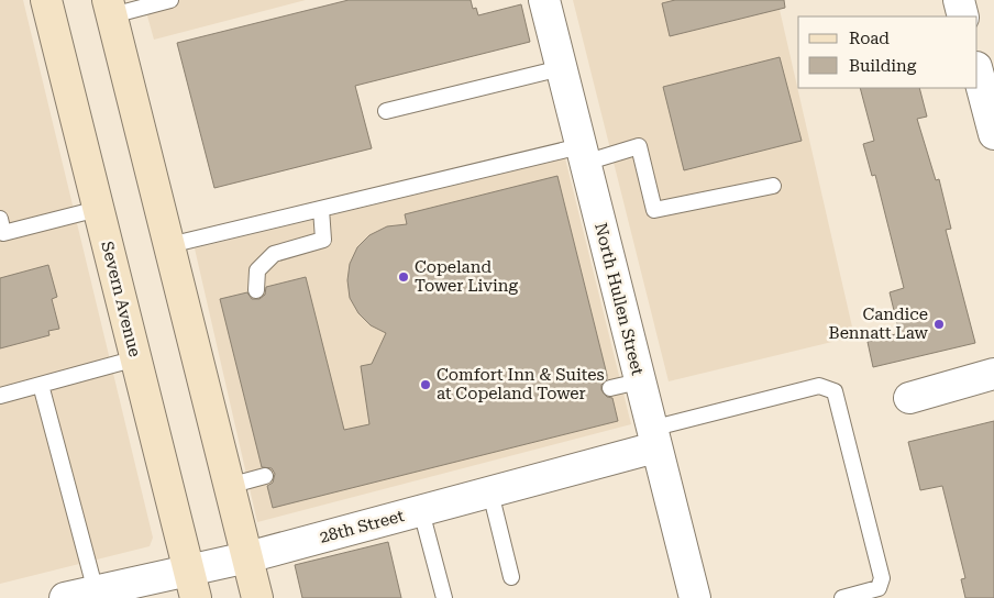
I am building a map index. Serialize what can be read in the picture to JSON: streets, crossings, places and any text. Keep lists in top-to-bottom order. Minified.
{"streets":{"street":["Severn Avenue","North Hullen Street","28th Street"]},"crossings":[["Severn Avenue","28th Street"],["North Hullen Street","28th Street"]],"places":["Copeland Tower Living","Candice Bennatt Law","Comfort Inn & Suites at Copeland Tower"],"legend":["Road","Building"]}
